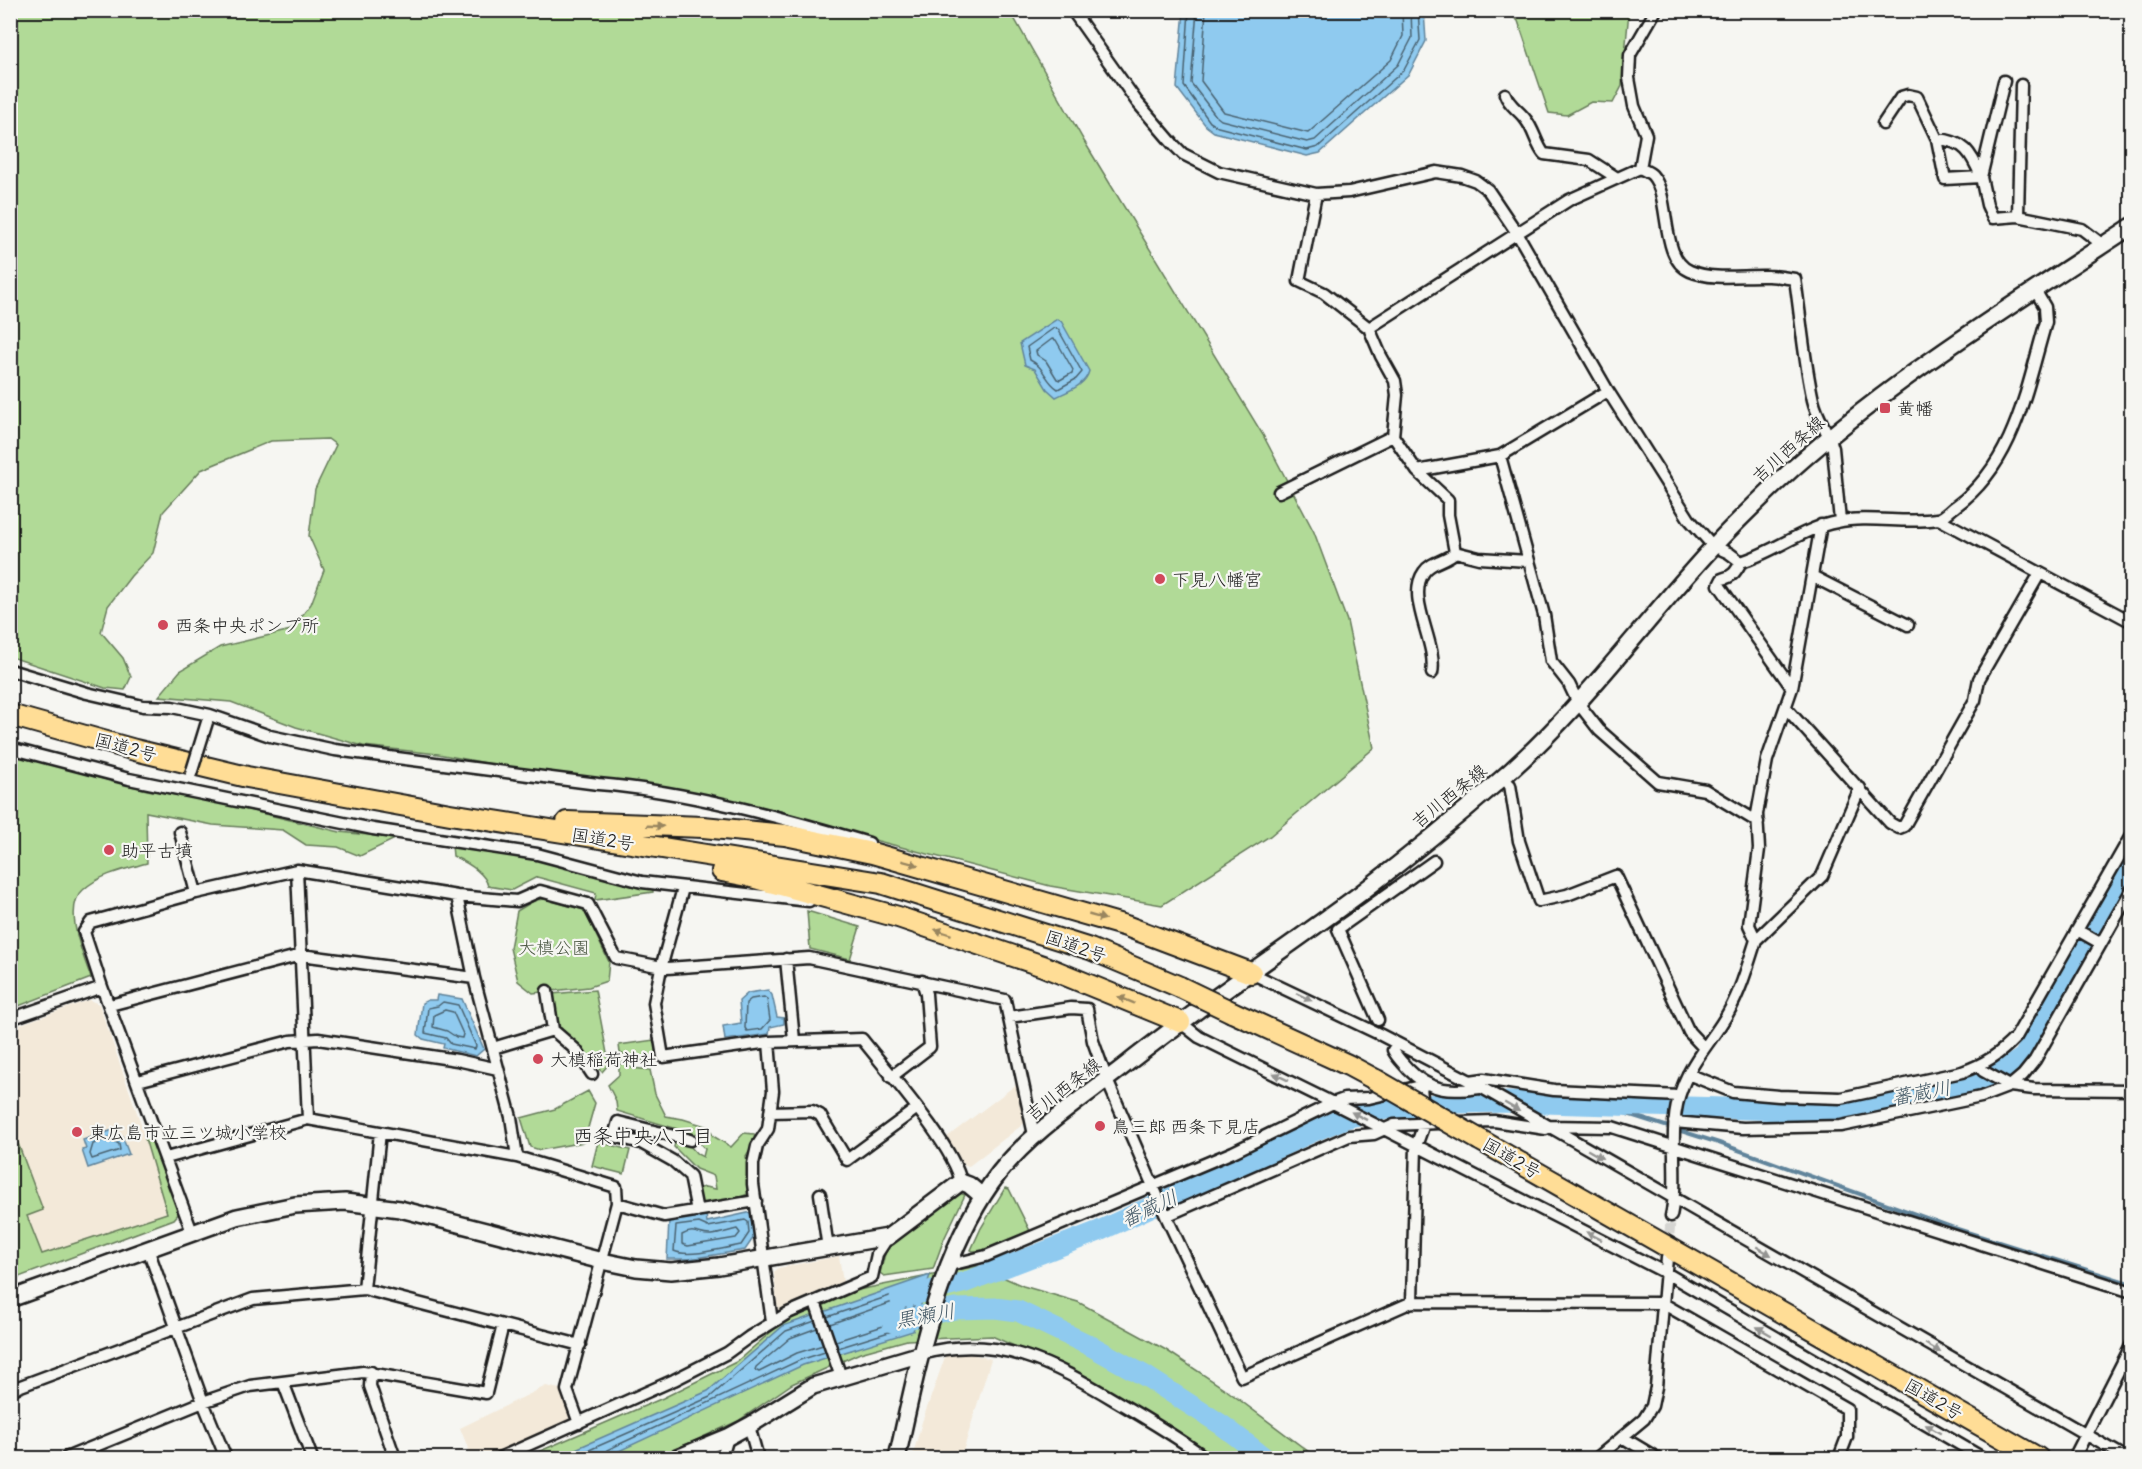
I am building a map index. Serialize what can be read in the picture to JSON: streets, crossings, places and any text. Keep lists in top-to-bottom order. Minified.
{"streets":{"highway":["国道2号"],"main road":["吉川西条線"]},"districts":["西条中央八丁目"],"water":["蕃蔵川","番蔵川","黒瀬川"],"parks":["大槙公園"],"places":{"transit":["黄幡"],"other":["下見八幡宮","西条中央ポンプ所","助平古墳","大槙稲荷神社","鳥三郎 西条下見店","東広島市立三ツ城小学校"]}}
